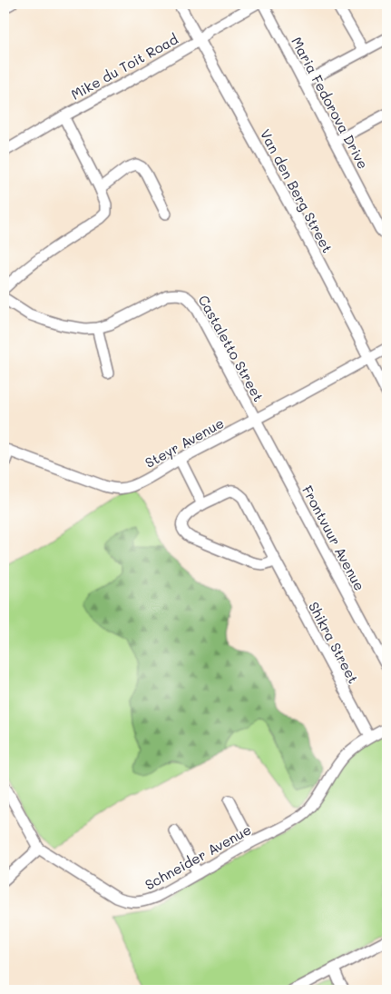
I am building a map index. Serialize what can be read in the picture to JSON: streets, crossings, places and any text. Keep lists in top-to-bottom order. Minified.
{"streets":{"street":["Mike du Toit Road","Maria Fedorova Drive","Van den Berg Street","Castaletto Street","Steyr Avenue","Frontvuur Avenue","Shikra Street","Schneider Avenue"]},"crossings":[["Mike du Toit Road","Van den Berg Street"],["Van den Berg Street","Steyr Avenue"],["Castaletto Street","Steyr Avenue"],["Castaletto Street","Frontvuur Avenue"],["Steyr Avenue","Frontvuur Avenue"],["Shikra Street","Schneider Avenue"]]}
